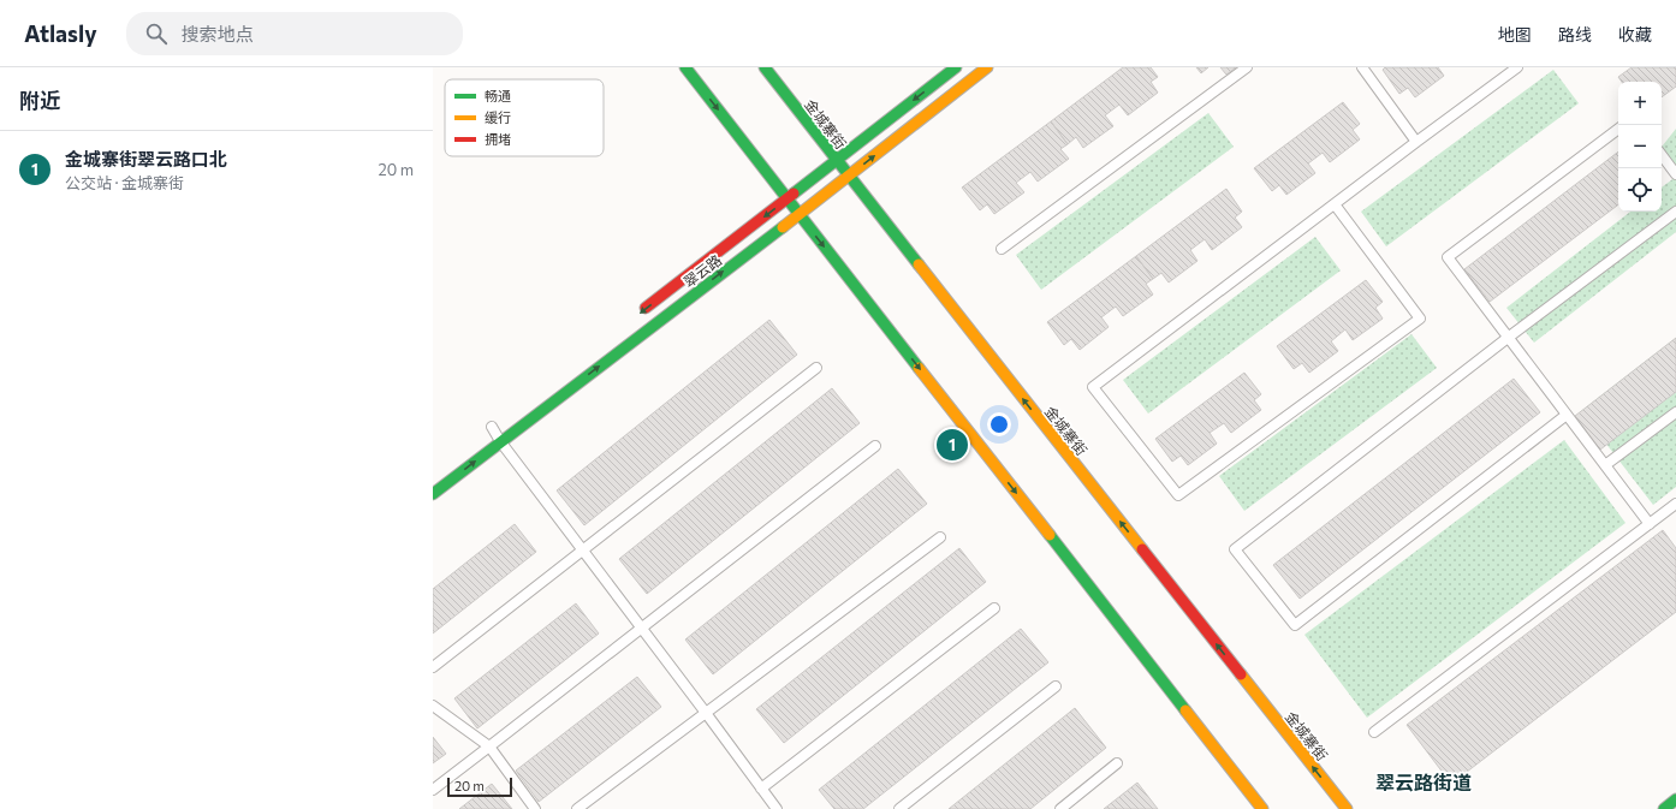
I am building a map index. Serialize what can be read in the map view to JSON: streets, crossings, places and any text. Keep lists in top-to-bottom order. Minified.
{"streets":{"main road":["金城寨街","翠云路"]},"crossings":[["金城寨街","翠云路"]],"districts":["翠云路街道"],"legend":["畅通","缓行","拥堵"],"scale_bar":"20 m","page":{"header":"Atlasly","search":"搜索地点","nav":["地图","路线","收藏"],"heading":"附近","map_buttons":["+","−"],"list":[{"mark":"1","name":"金城寨街翠云路口北","note":"公交站 · 金城寨街","value":"20 m"}],"pins":"1","scale":"20 m"}}
